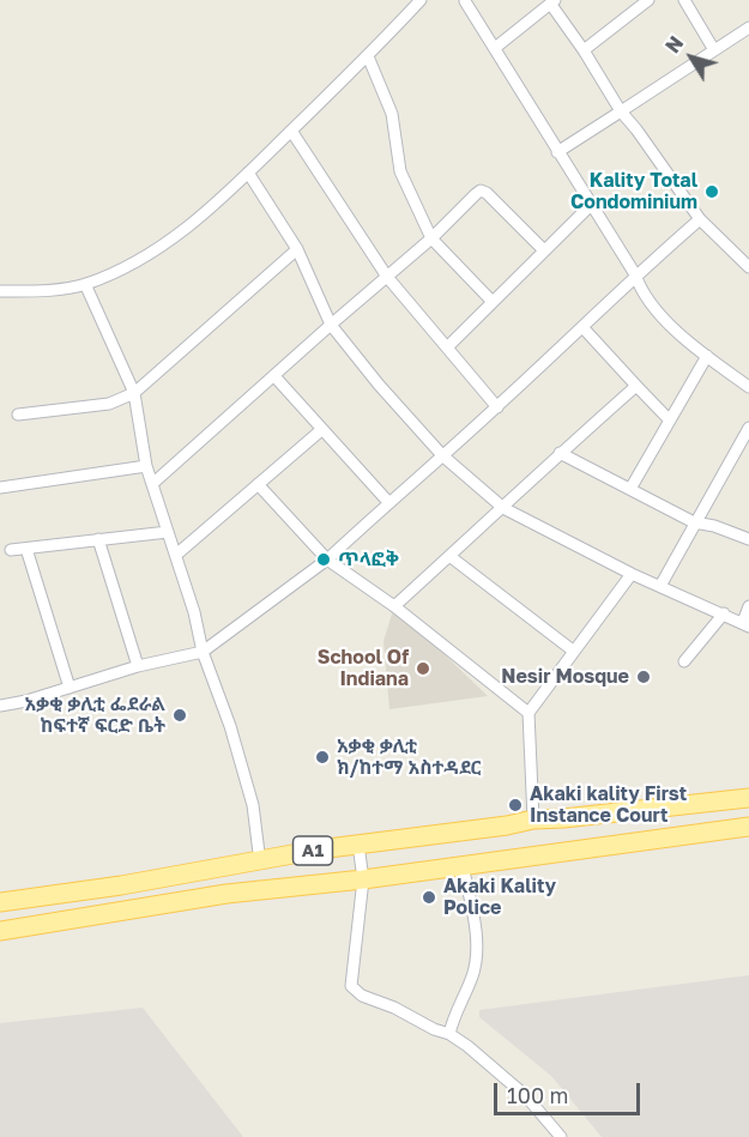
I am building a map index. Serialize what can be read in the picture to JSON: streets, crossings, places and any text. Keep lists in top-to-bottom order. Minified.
{"streets":{"main road":["A1"]},"places":["Kality Total Condominium","ጥላፎቅ","School Of Indiana","Nesir Mosque","አቃቂ ቃሊቲ ፌደራል ከፍተኛ ፍርድ ቤት","አቃቂ ቃሊቲ ክ/ከተማ አስተዳደር","Akaki kality First Instance Court","Akaki Kality Police"],"scale_bar":"100 m","north":"top left"}
